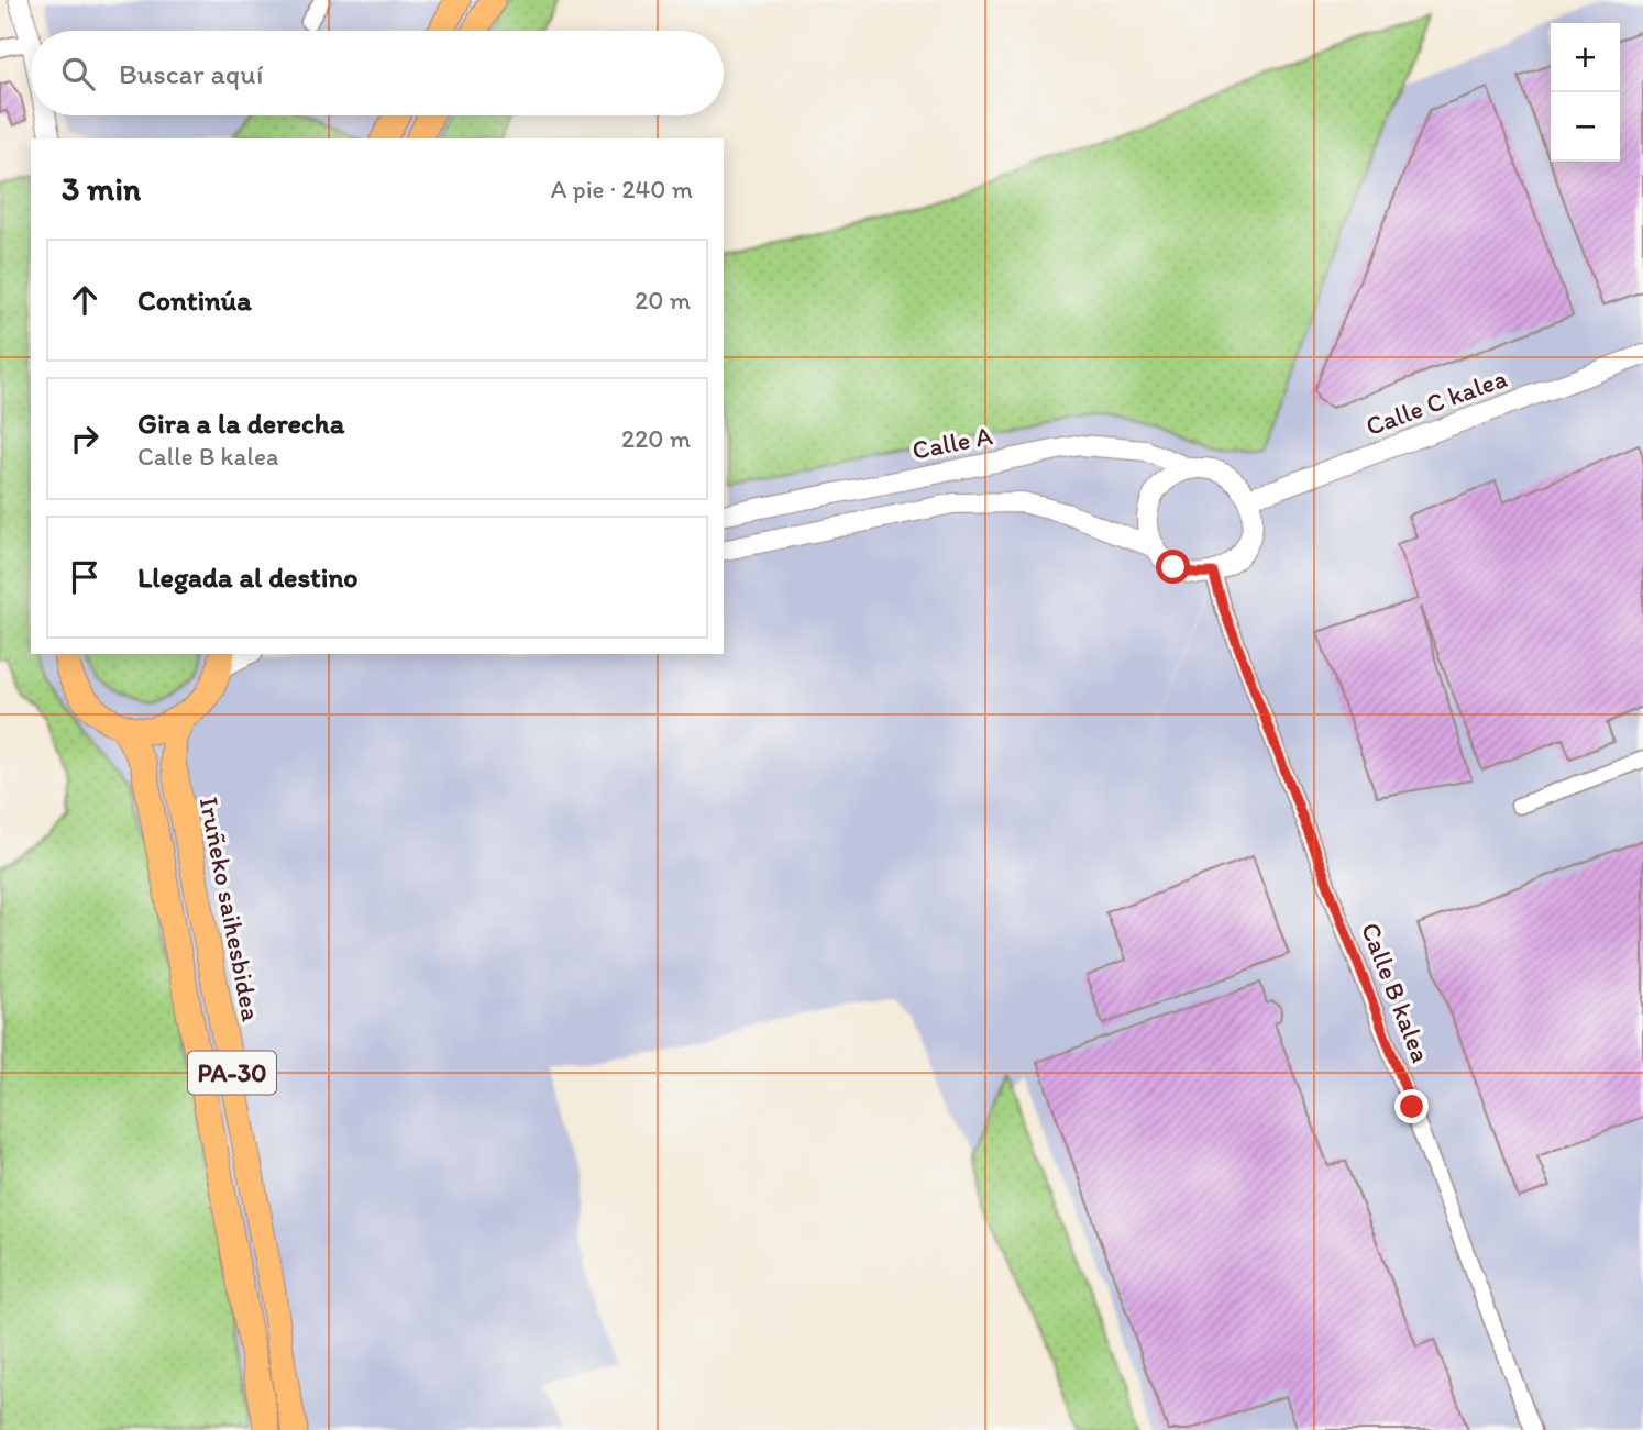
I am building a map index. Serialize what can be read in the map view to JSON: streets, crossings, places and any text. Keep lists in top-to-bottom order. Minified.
{"streets":{"highway":["Iruñeko saihesbidea","PA-30"],"street":["Calle C kalea","Calle A","Calle B kalea"]},"crossings":[["Calle C kalea","Calle A"],["Calle C kalea","Calle B kalea"],["Calle A","Calle B kalea"]],"page":{"map_buttons":["+","−"],"search":"Buscar aquí","heading":["3 min","A pie · 240 m"],"list":[["Continúa","20 m"],["Gira a la derecha","Calle B kalea","220 m"],"Llegada al destino"]}}
